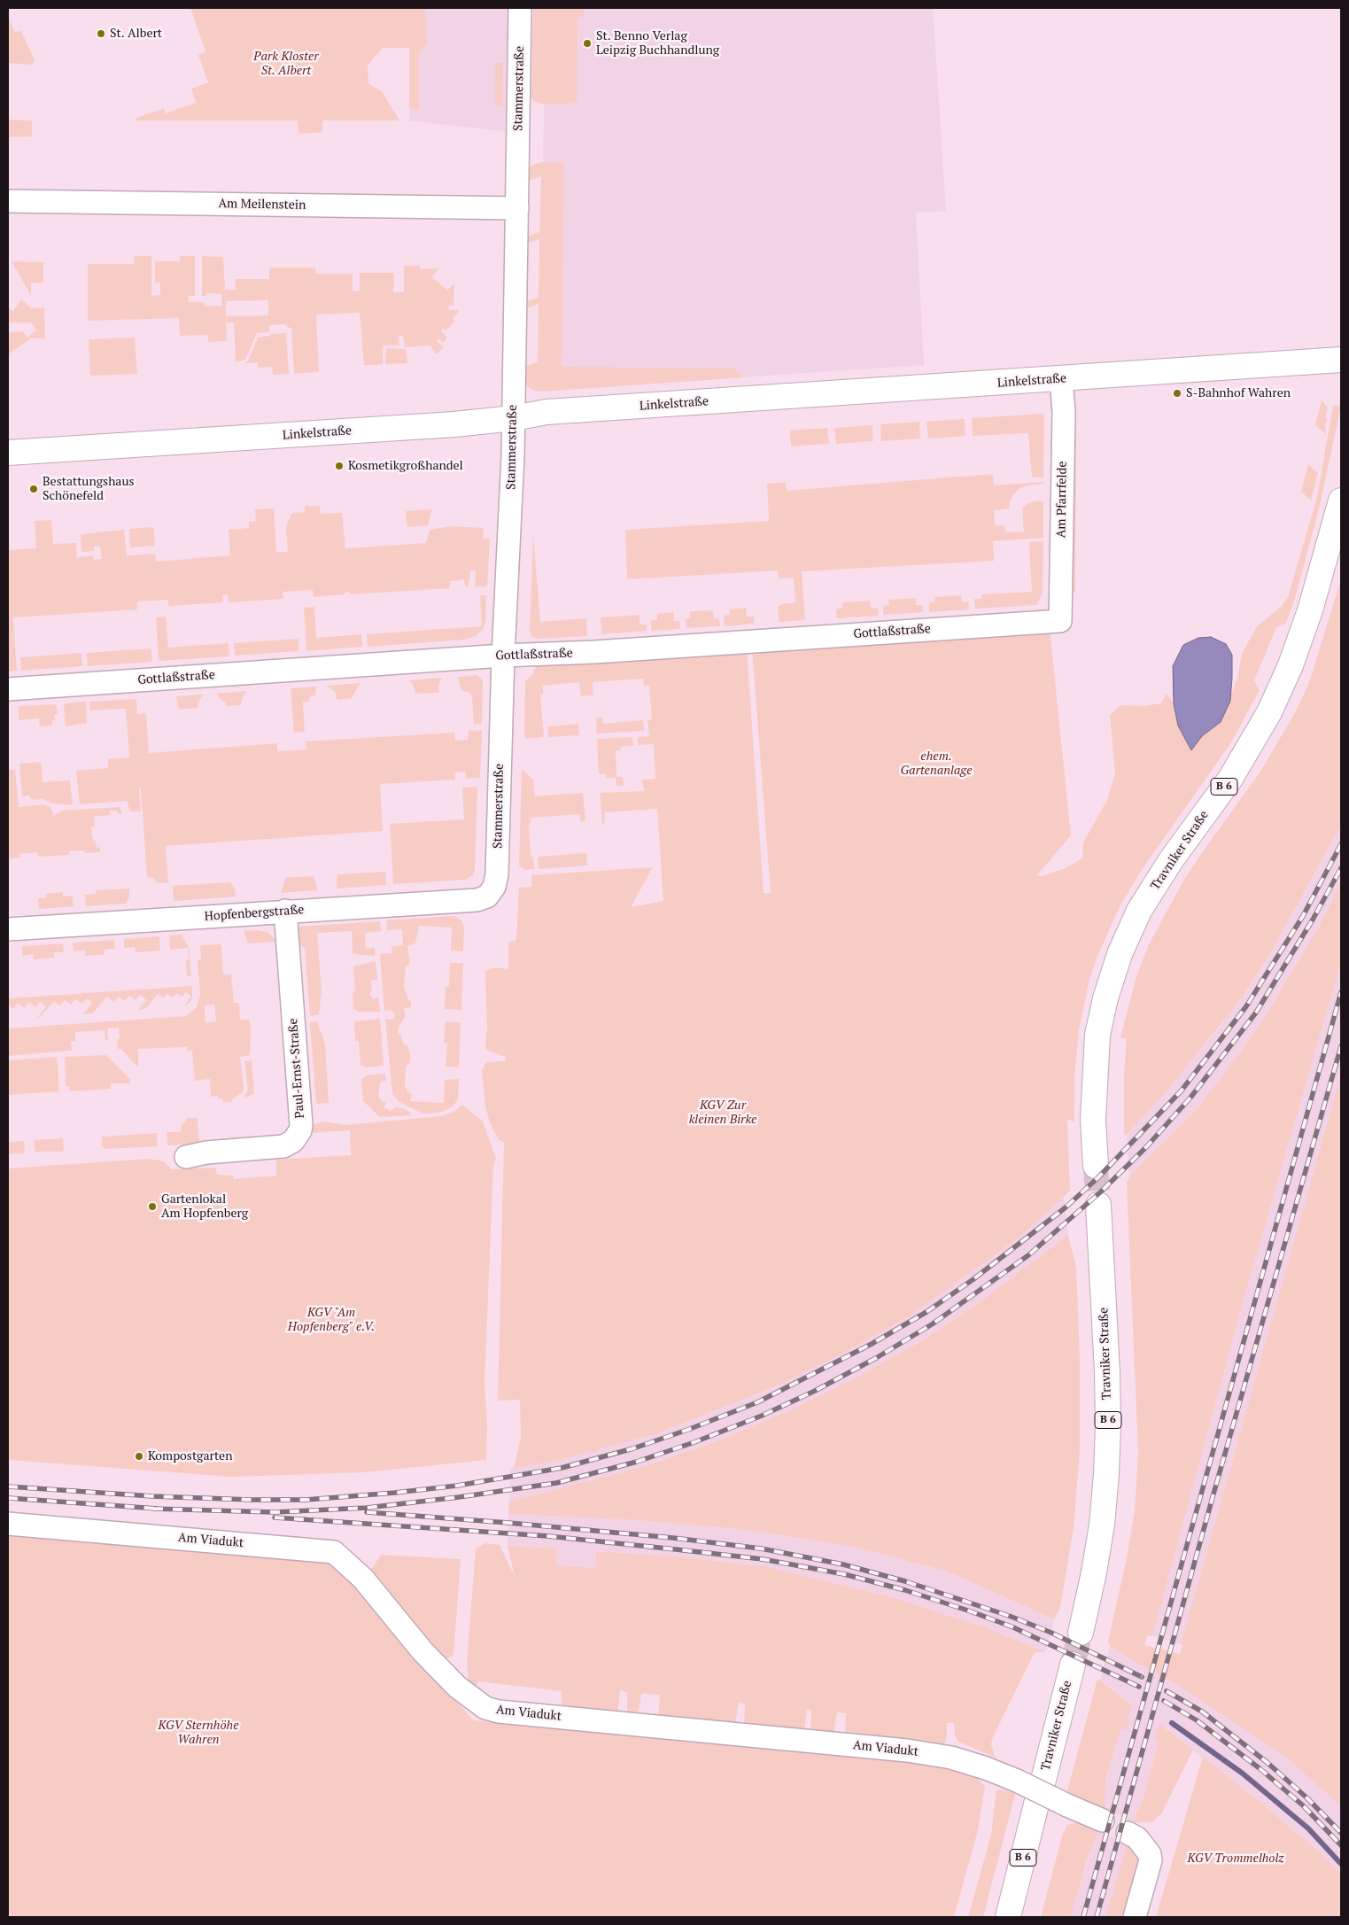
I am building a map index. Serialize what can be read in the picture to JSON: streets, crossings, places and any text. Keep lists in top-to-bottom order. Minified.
{"streets":{"main road":["Linkelstraße","B 6","Travniker Straße"],"street":["Stammerstraße","Am Meilenstein","Am Pfarrfelde","Gottlaßstraße","Hopfenbergstraße","Paul-Ernst-Straße","Am Viadukt"]},"crossings":[["Stammerstraße","Am Meilenstein"],["Stammerstraße","Linkelstraße"],["Stammerstraße","Gottlaßstraße"],["Stammerstraße","Hopfenbergstraße"],["Linkelstraße","Am Pfarrfelde"],["Am Pfarrfelde","Gottlaßstraße"],["Hopfenbergstraße","Paul-Ernst-Straße"]],"parks":["Park Kloster St. Albert","ehem. Gartenanlage","KGV Zur kleinen Birke","KGV \"Am Hopfenberg\" e.V.","KGV Sternhöhe Wahren","KGV Trommelholz"],"places":["St. Albert","St. Benno Verlag Leipzig Buchhandlung","S-Bahnhof Wahren","Kosmetikgroßhandel","Bestattungshaus Schönefeld","Gartenlokal Am Hopfenberg","Kompostgarten"]}
